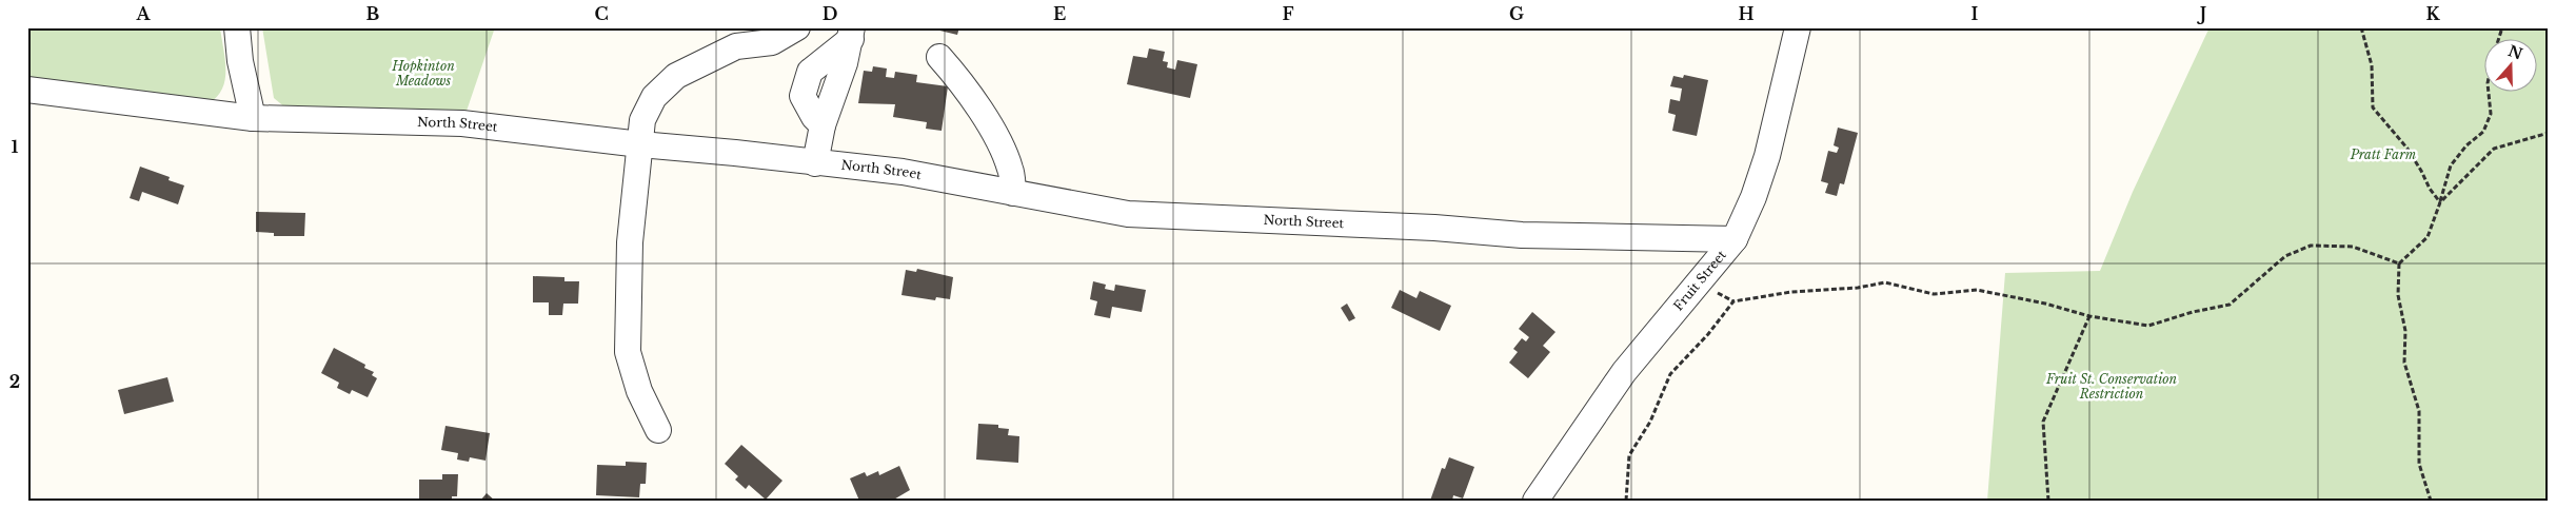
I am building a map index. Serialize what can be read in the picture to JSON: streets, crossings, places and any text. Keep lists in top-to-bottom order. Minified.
{"streets":{"street":["North Street","Fruit Street"]},"crossings":[["North Street","Fruit Street"]],"parks":["Hopkinton Meadows","Pratt Farm","Fruit St. Conservation Restriction"],"north":"top","grid":{"columns":["A","B","C","D","E","F","G","H","I","J","K"],"rows":["1","2"]}}
